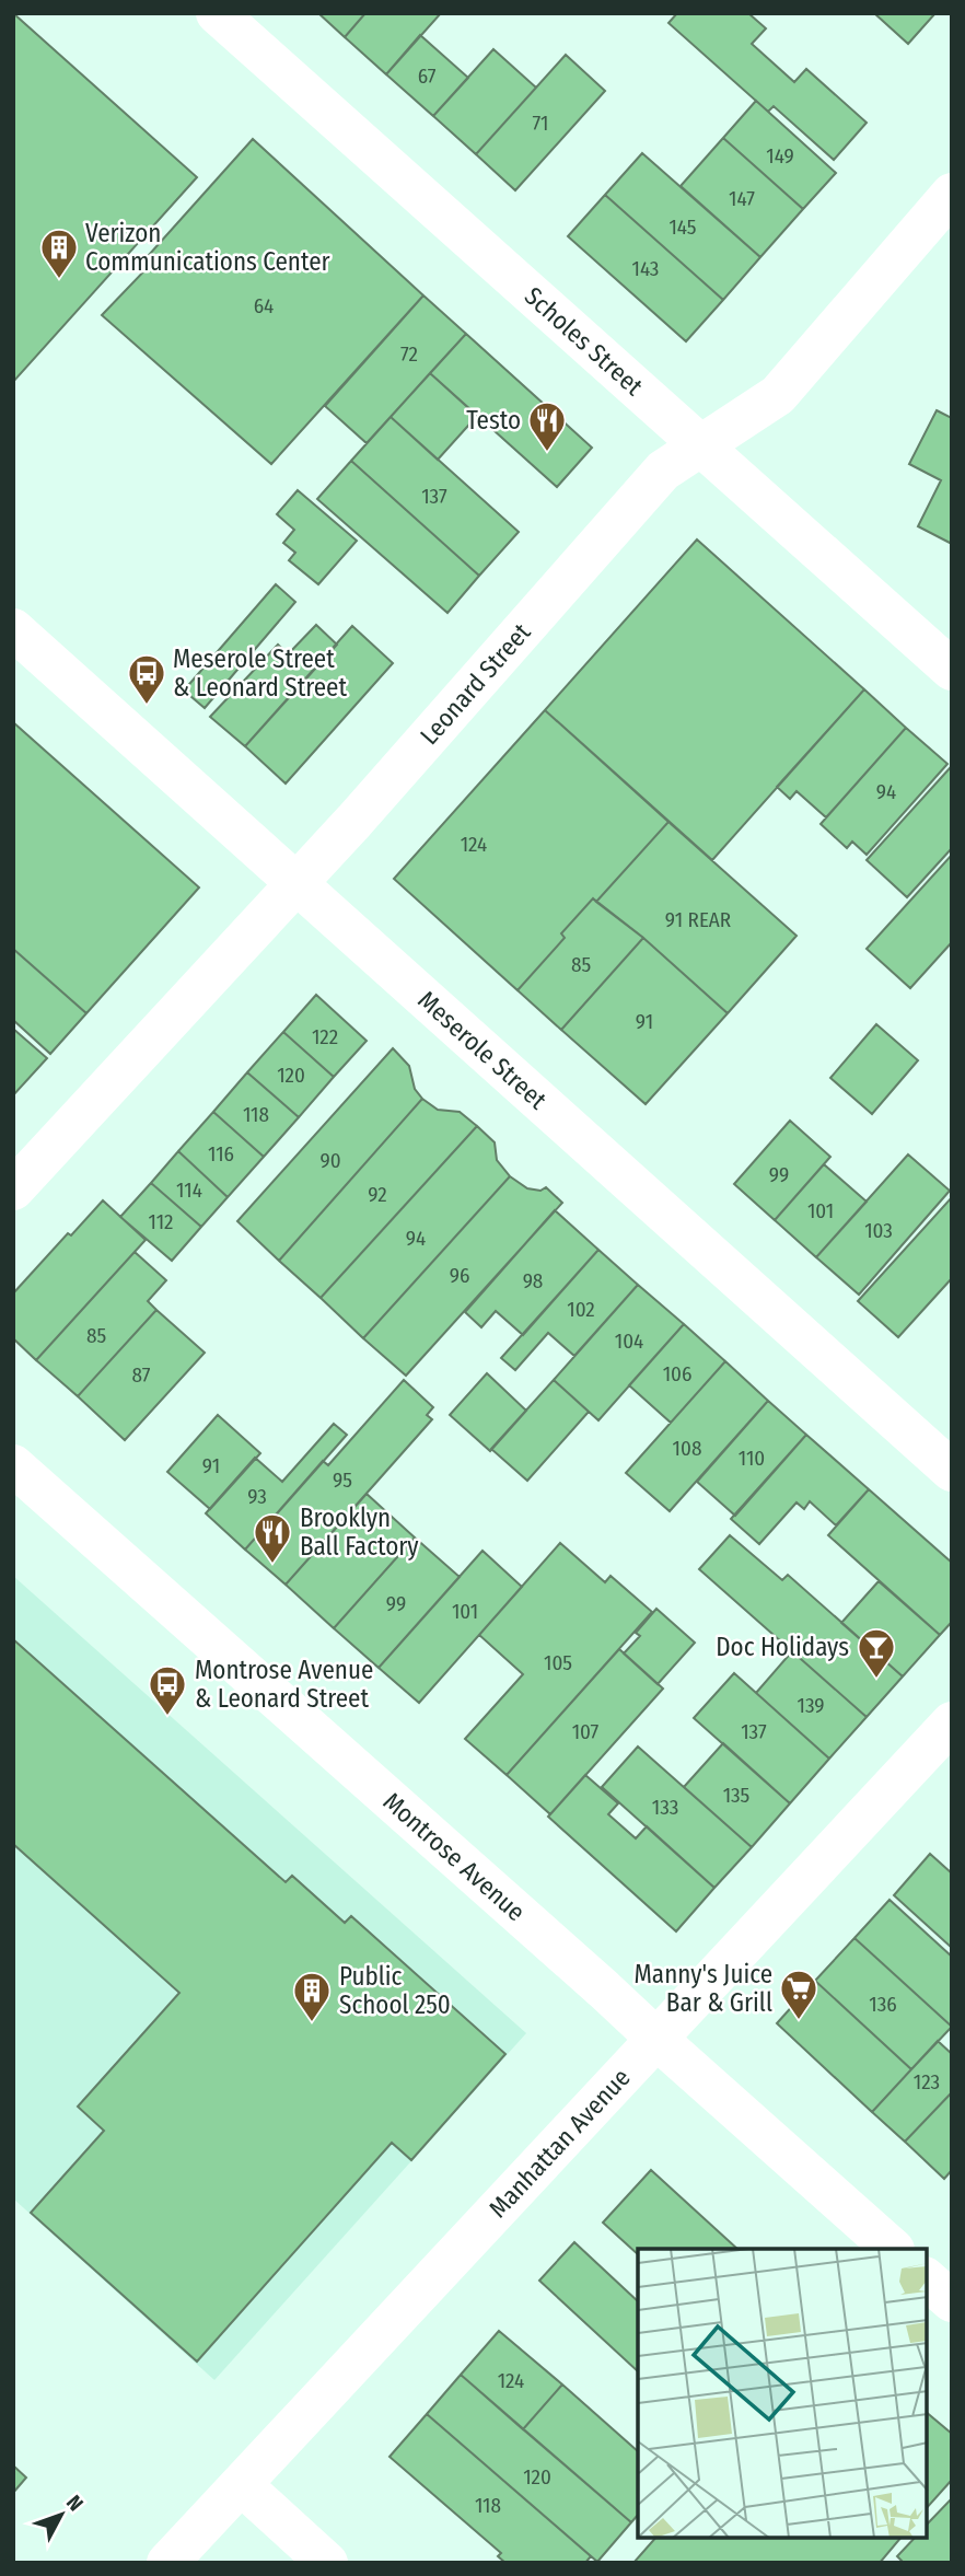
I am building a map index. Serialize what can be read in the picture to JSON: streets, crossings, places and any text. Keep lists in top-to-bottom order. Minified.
{"streets":{"street":["Scholes Street","Leonard Street","Meserole Street","Montrose Avenue","Manhattan Avenue"]},"crossings":[["Scholes Street","Leonard Street"],["Leonard Street","Meserole Street"],["Montrose Avenue","Manhattan Avenue"]],"places":{"building":["Verizon Communications Center","Public School 250"],"restaurant":["Testo","Brooklyn Ball Factory"],"bus stop":["Meserole Street & Leonard Street","Montrose Avenue & Leonard Street"],"bar":["Doc Holidays"],"supermarket":["Manny's Juice Bar & Grill"]},"house_numbers":["67","71","149","147","145","143","64","72","137","94","124","91 REAR","85","91","122","120","118","116","90","99","114","92","101","112","103","94","96","98","102","85","104","106","87","108","110","91","95","93","99","101","105","139","107","137","135","133","136","123","124","120","118"],"north":"top right"}
